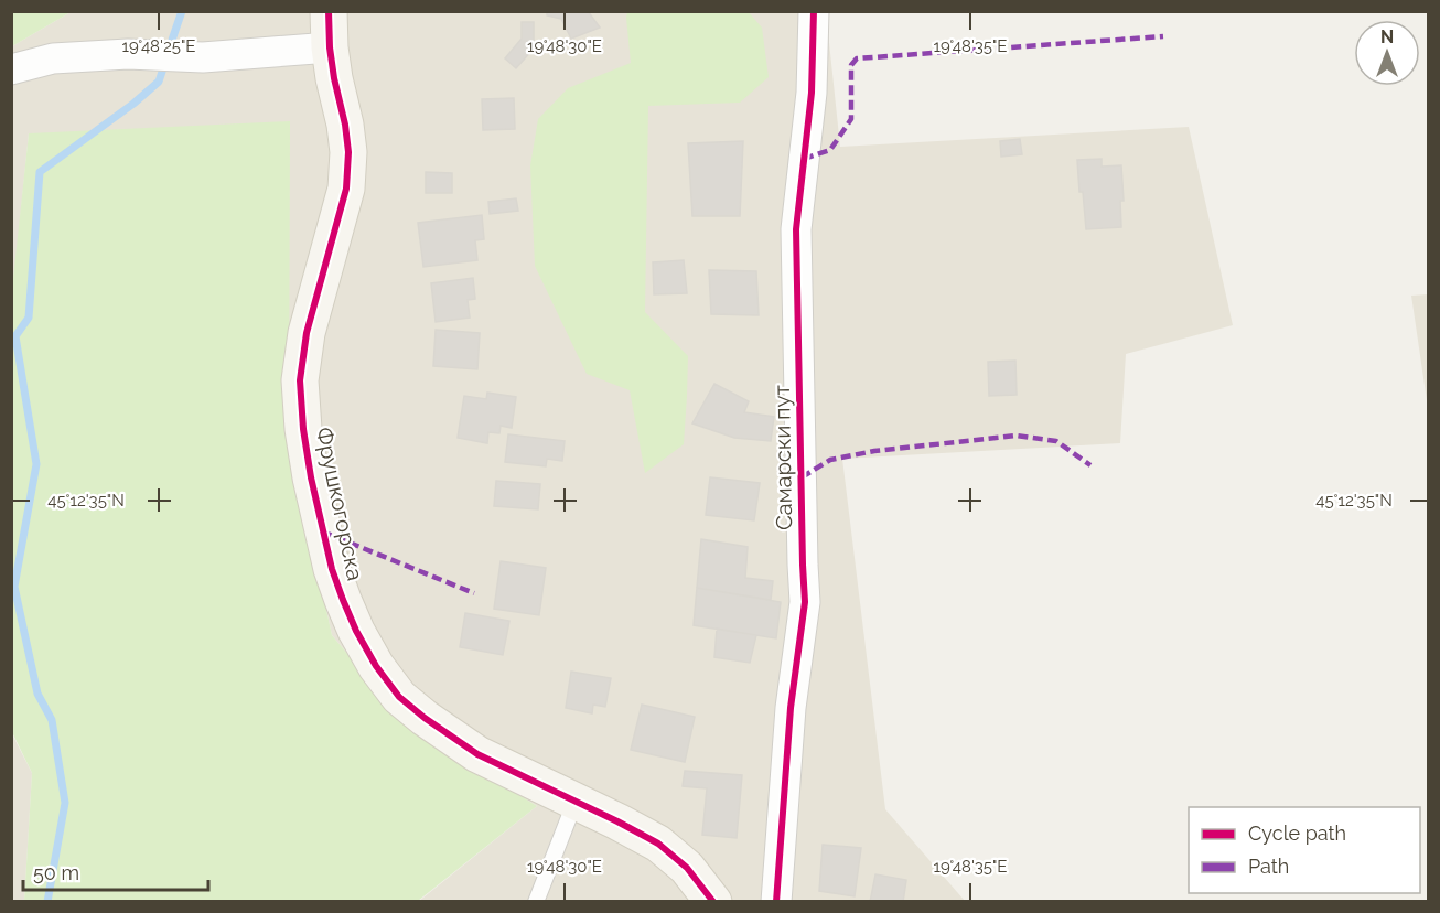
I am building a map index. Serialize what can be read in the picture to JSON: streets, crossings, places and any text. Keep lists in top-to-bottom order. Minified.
{"streets":{"street":["Самарски пут","Фрушкогорска"]},"legend":["Cycle path","Path"],"scale_bar":"50 m","north":"top","coordinates":["19°48'25\"E","19°48'30\"E","19°48'35\"E","45°12'35\"N"]}
